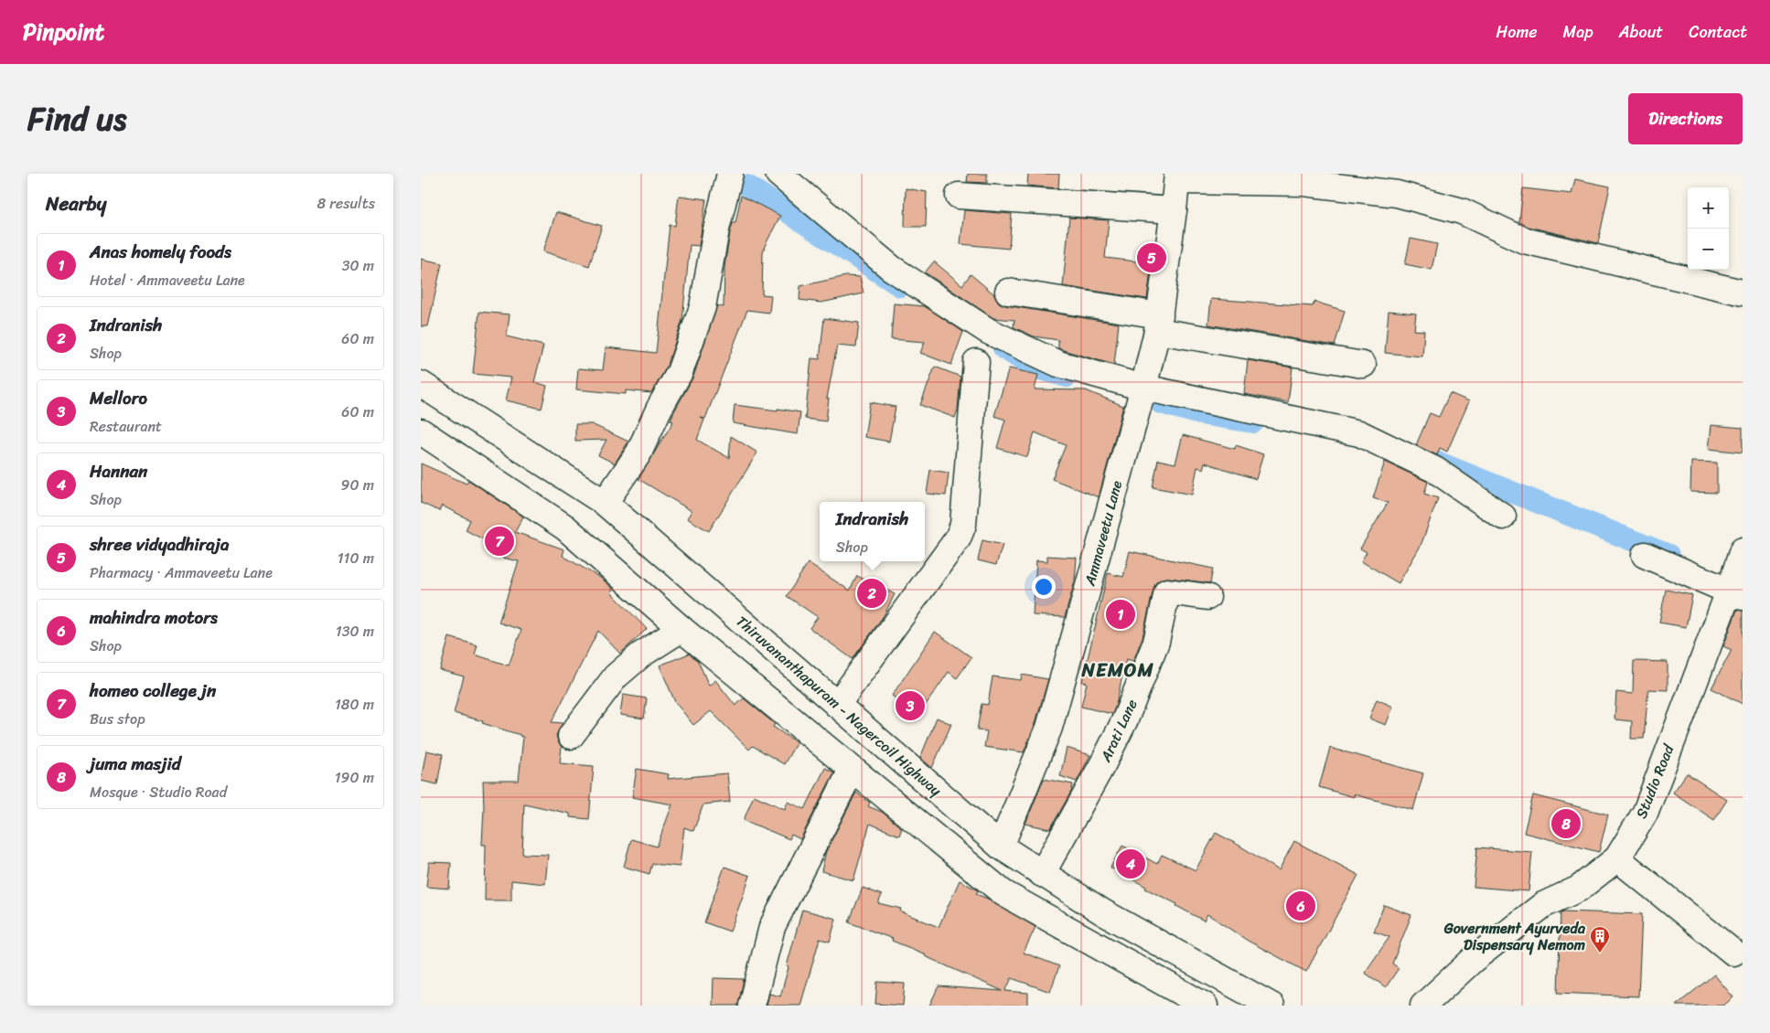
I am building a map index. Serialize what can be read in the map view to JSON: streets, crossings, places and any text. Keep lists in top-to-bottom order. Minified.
{"streets":{"street":["Ammaveetu Lane","Thiruvananthapuram - Nagercoil Highway","Arati Lane","Studio Road"]},"crossings":[["Ammaveetu Lane","Thiruvananthapuram - Nagercoil Highway"],["Thiruvananthapuram - Nagercoil Highway","Arati Lane"]],"districts":["NEMOM"],"places":{"building":["Government Ayurveda Dispensary Nemom"]},"page":{"header":"Pinpoint","nav":["Home","Map","About","Contact"],"title":"Find us","buttons":"Directions","heading":["Nearby","8 results"],"map_buttons":["+","−"],"list":[{"mark":"1","name":"Anas homely foods","note":"Hotel · Ammaveetu Lane","value":"30 m"},{"mark":"2","name":"Indranish","note":"Shop","value":"60 m"},{"mark":"3","name":"Melloro","note":"Restaurant","value":"60 m"},{"mark":"4","name":"Hannan","note":"Shop","value":"90 m"},{"mark":"5","name":"shree vidyadhiraja","note":"Pharmacy · Ammaveetu Lane","value":"110 m"},{"mark":"6","name":"mahindra motors","note":"Shop","value":"130 m"},{"mark":"7","name":"homeo college jn","note":"Bus stop","value":"180 m"},{"mark":"8","name":"juma masjid","note":"Mosque · Studio Road","value":"190 m"}],"pins":["5","7","2","1","3","8","4","6"],"popup":["Indranish","Shop"]}}
